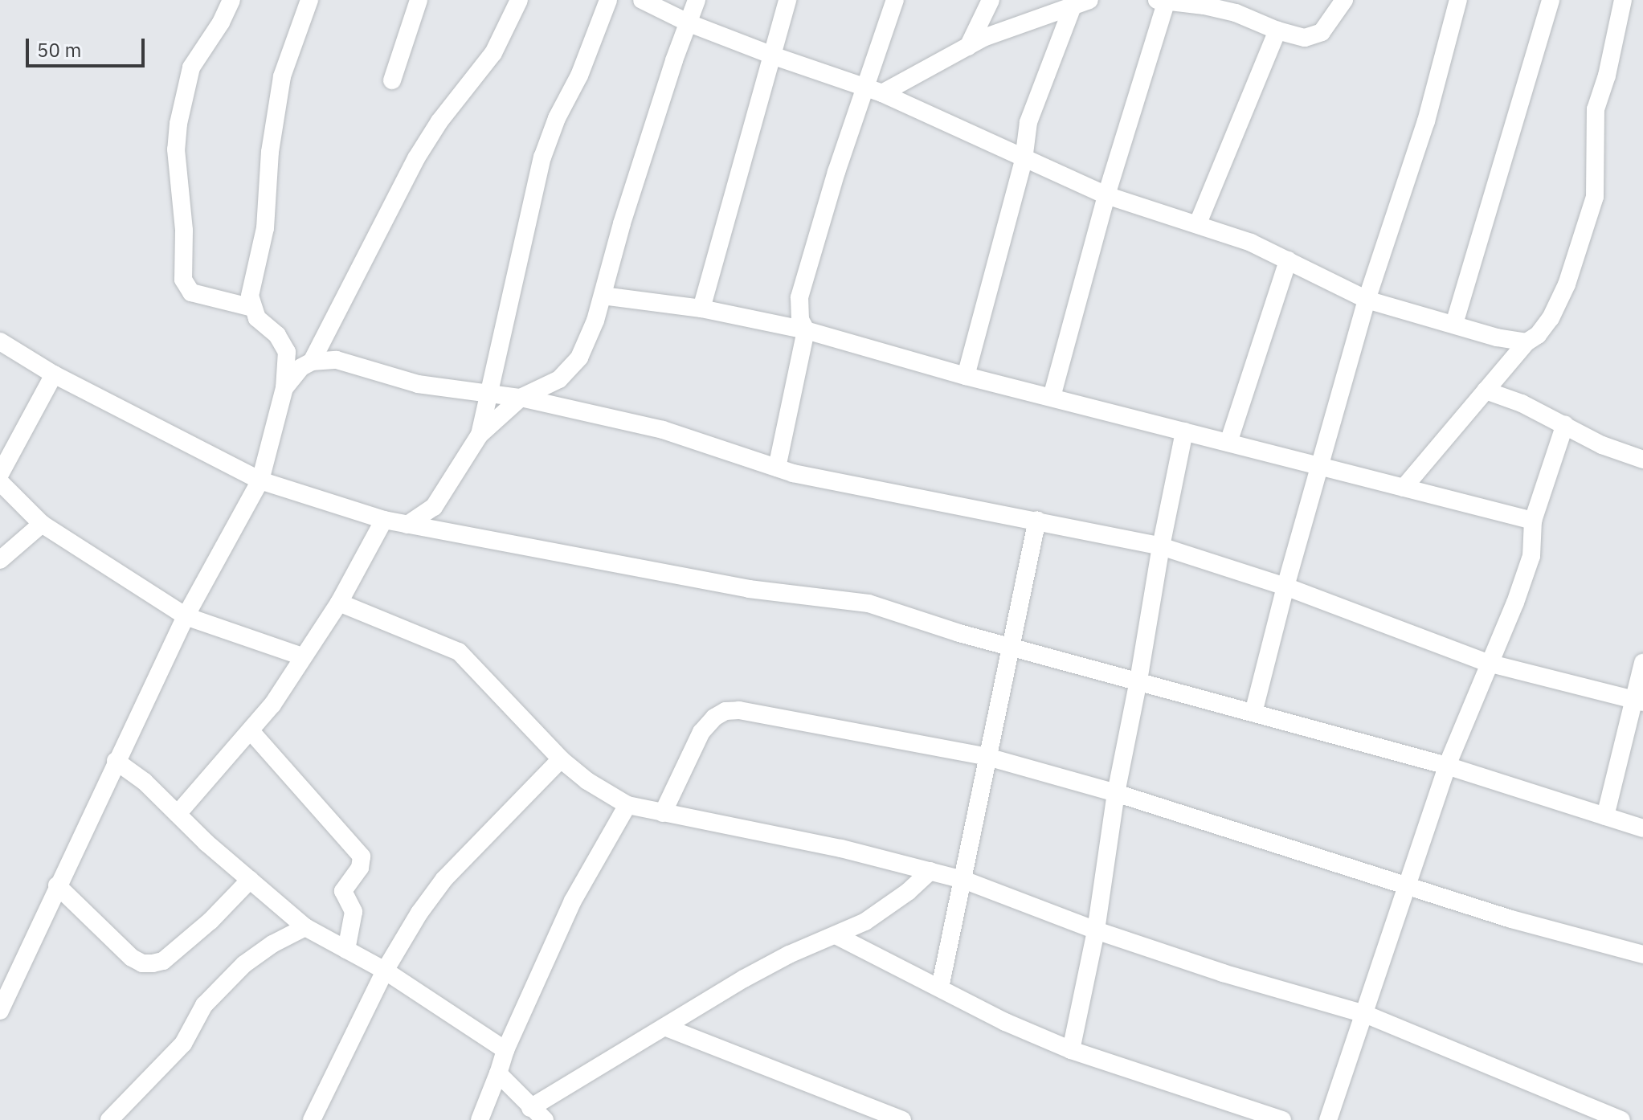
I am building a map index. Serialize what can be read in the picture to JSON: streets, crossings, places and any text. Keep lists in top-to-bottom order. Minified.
{"scale_bar":"50 m"}
